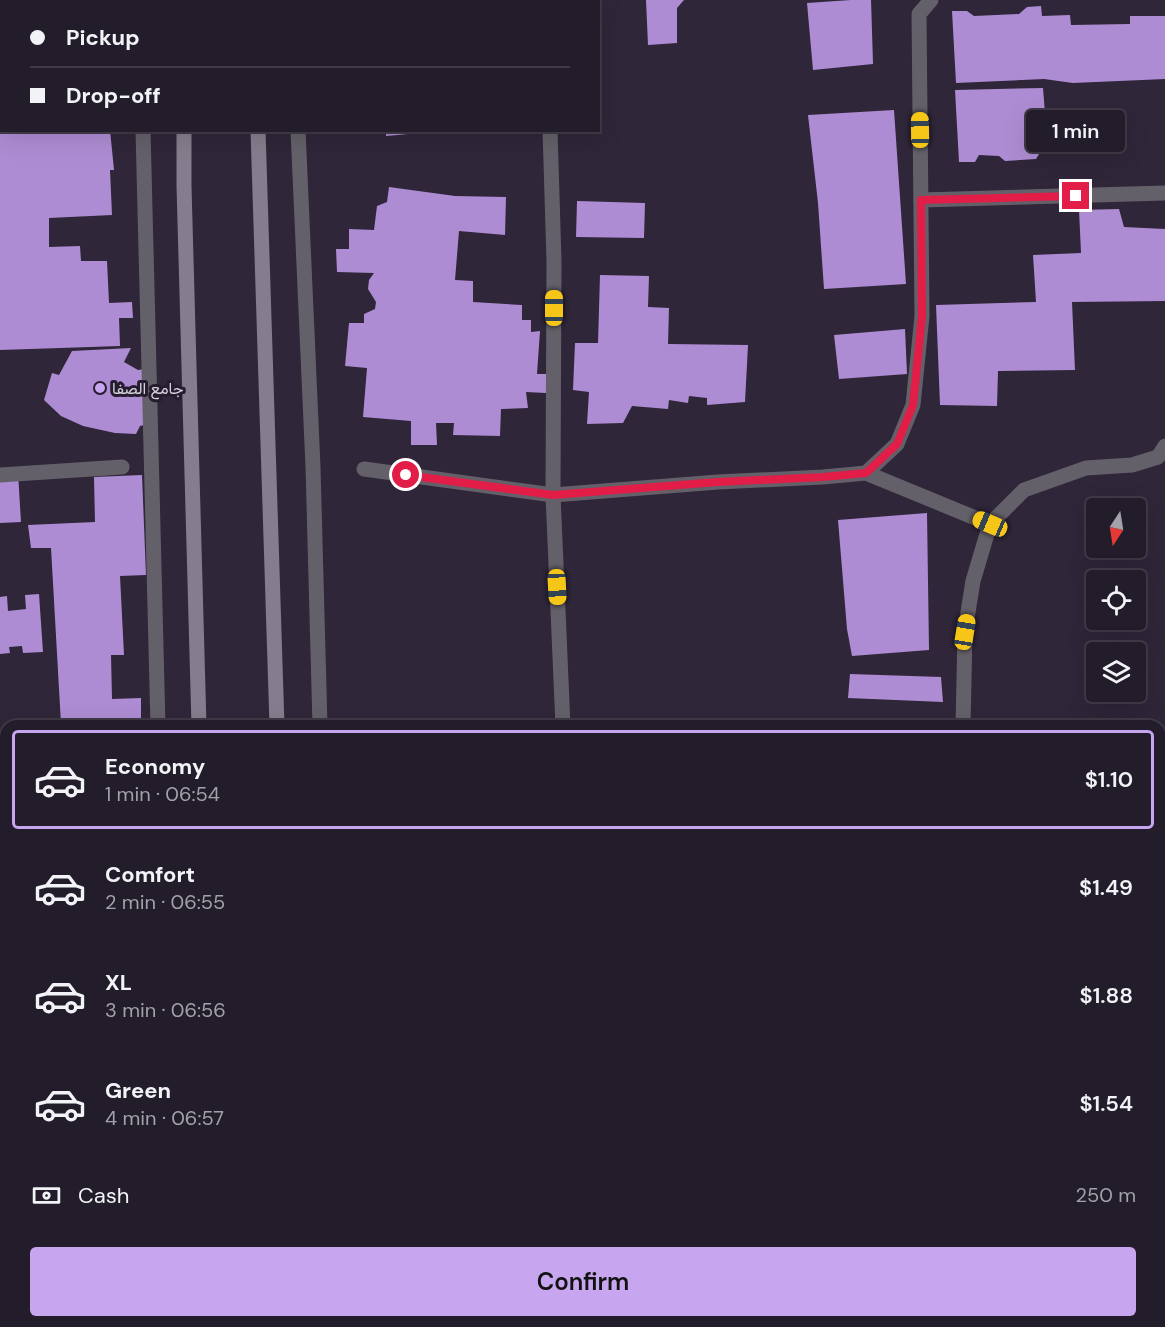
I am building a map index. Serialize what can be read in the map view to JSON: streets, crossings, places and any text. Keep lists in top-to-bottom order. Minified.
{"places":["جامع الصفا"],"north":"bottom","page":{"banner":["Pickup","Drop-off"],"bubble":"1 min","list":[{"name":"Economy","note":"1 min · 06:54","value":"$1.10"},{"name":"Comfort","note":"2 min · 06:55","value":"$1.49"},{"name":"XL","note":"3 min · 06:56","value":"$1.88"},{"name":"Green","note":"4 min · 06:57","value":"$1.54"}],"pay":["Cash","250 m"],"buttons":"Confirm"}}
